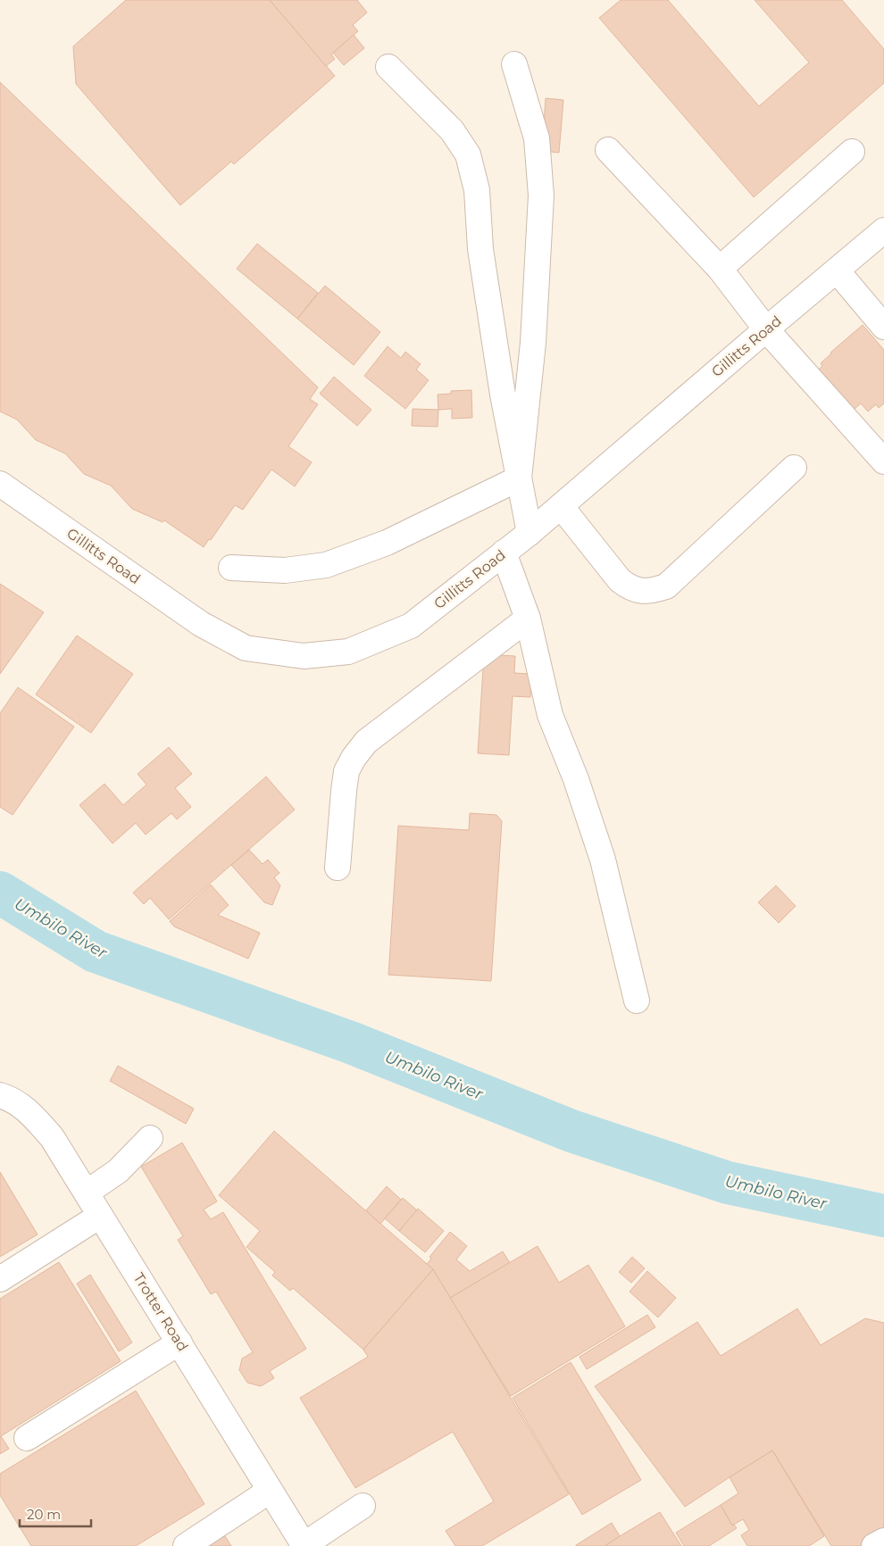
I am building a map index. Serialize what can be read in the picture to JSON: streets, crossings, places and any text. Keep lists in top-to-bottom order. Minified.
{"streets":{"lane":["Gillitts Road","Trotter Road"]},"water":["Umbilo River"],"scale_bar":"20 m"}
